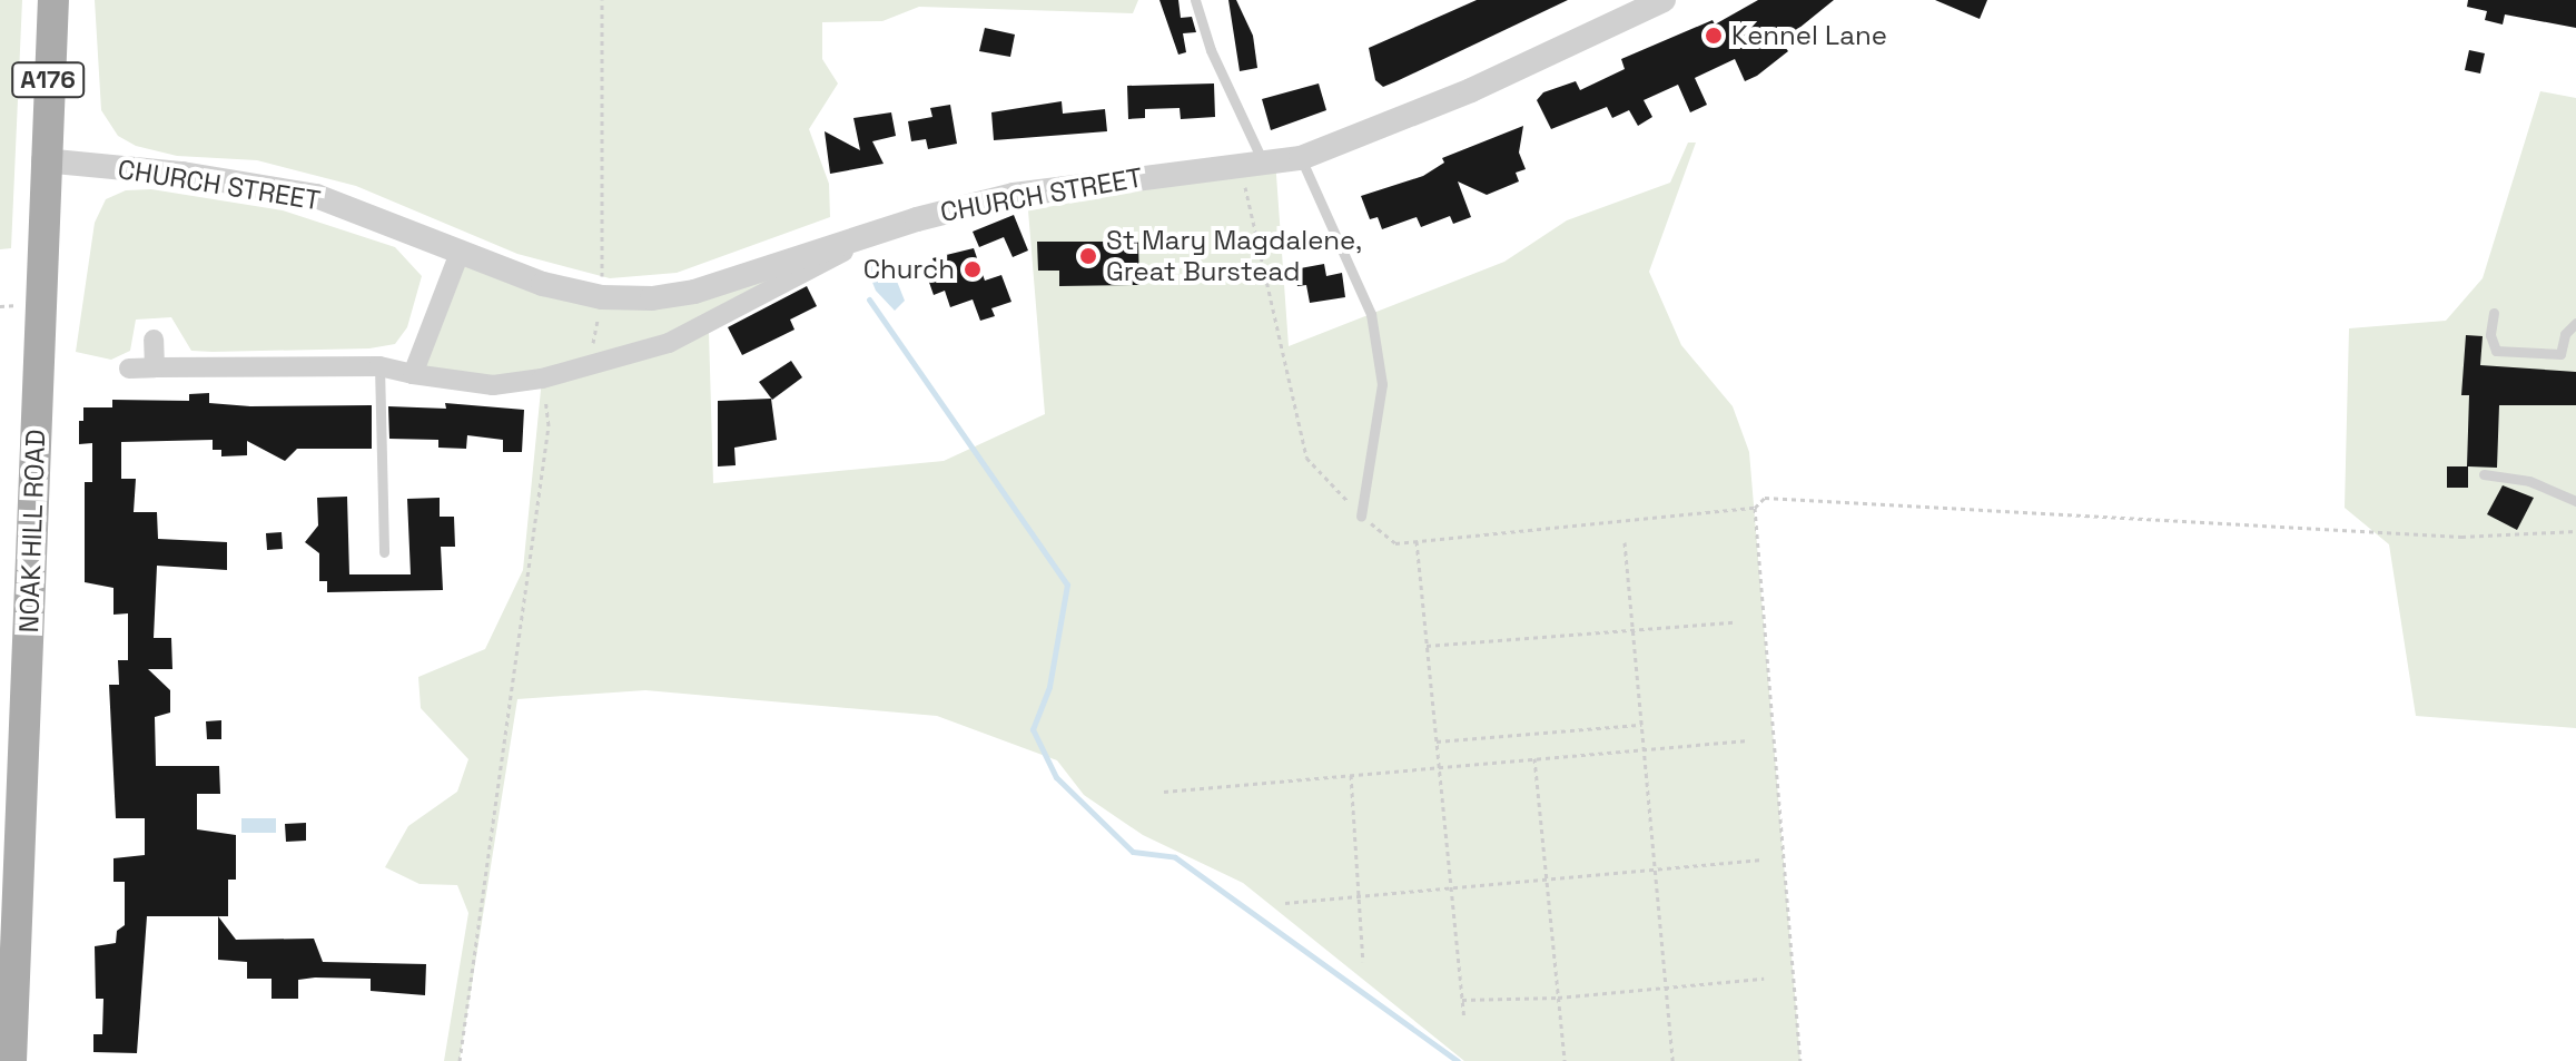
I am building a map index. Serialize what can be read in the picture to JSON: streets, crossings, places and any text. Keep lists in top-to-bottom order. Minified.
{"streets":{"main road":["A176","NOAK HILL ROAD"],"street":["CHURCH STREET"]},"crossings":[["CHURCH STREET","NOAK HILL ROAD"]],"places":["Kennel Lane","St Mary Magdalene, Great Burstead","Church"]}
